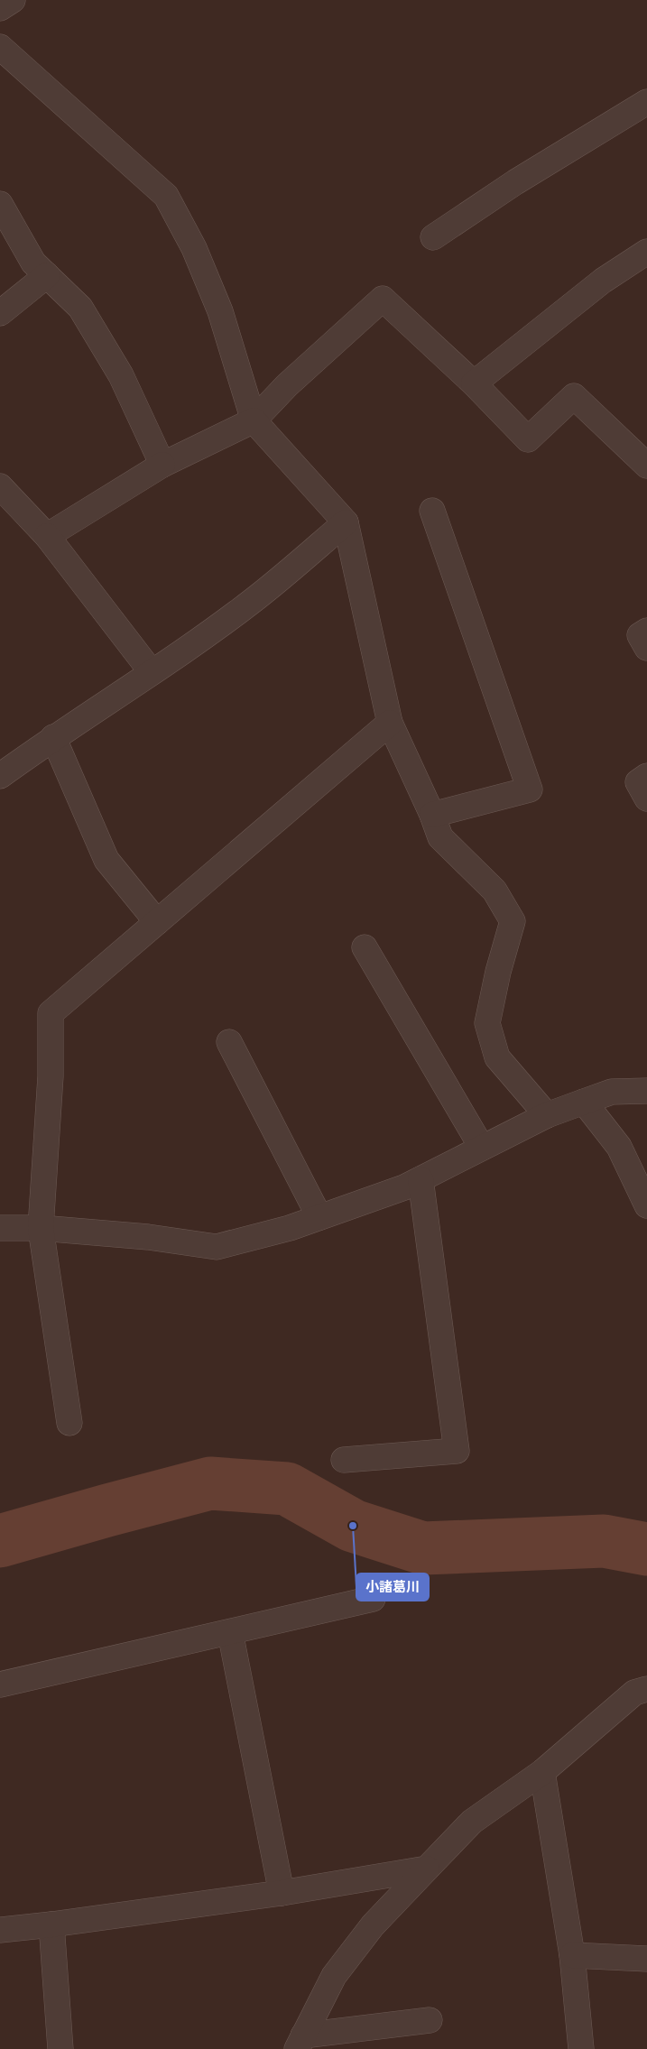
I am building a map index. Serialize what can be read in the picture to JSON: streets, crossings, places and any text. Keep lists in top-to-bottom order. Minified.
{"places":["小諸葛川"]}
